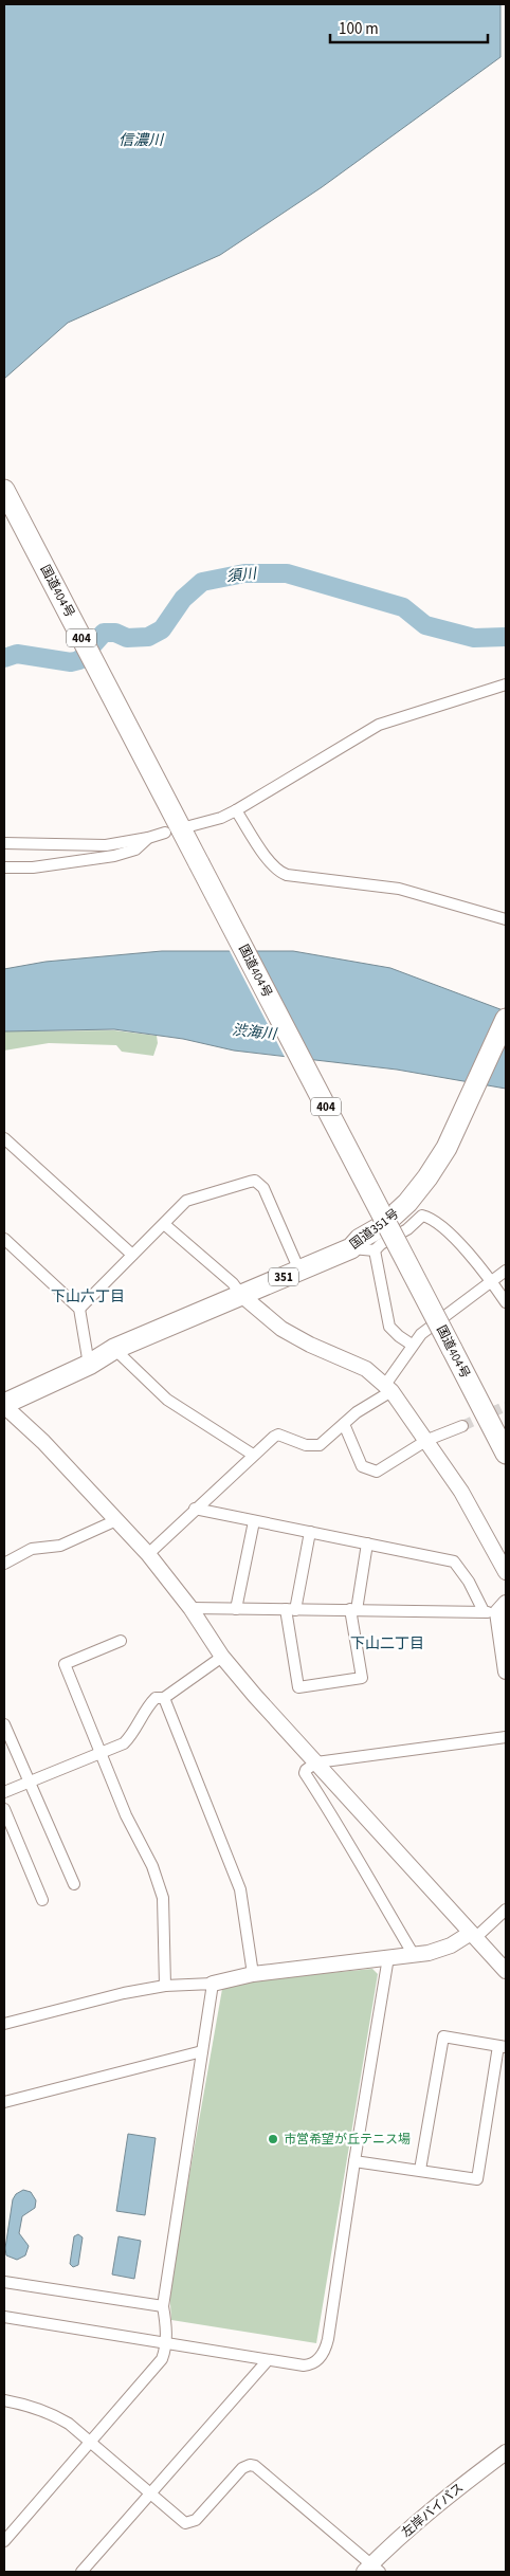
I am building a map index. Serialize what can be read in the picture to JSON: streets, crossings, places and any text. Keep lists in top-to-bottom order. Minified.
{"streets":{"highway":["国道404号","404","国道351号","351"],"street":["左岸バイパス"]},"districts":["下山六丁目","下山二丁目"],"water":["信濃川","須川","渋海川"],"places":["市営希望が丘テニス場"],"scale_bar":"100 m"}
